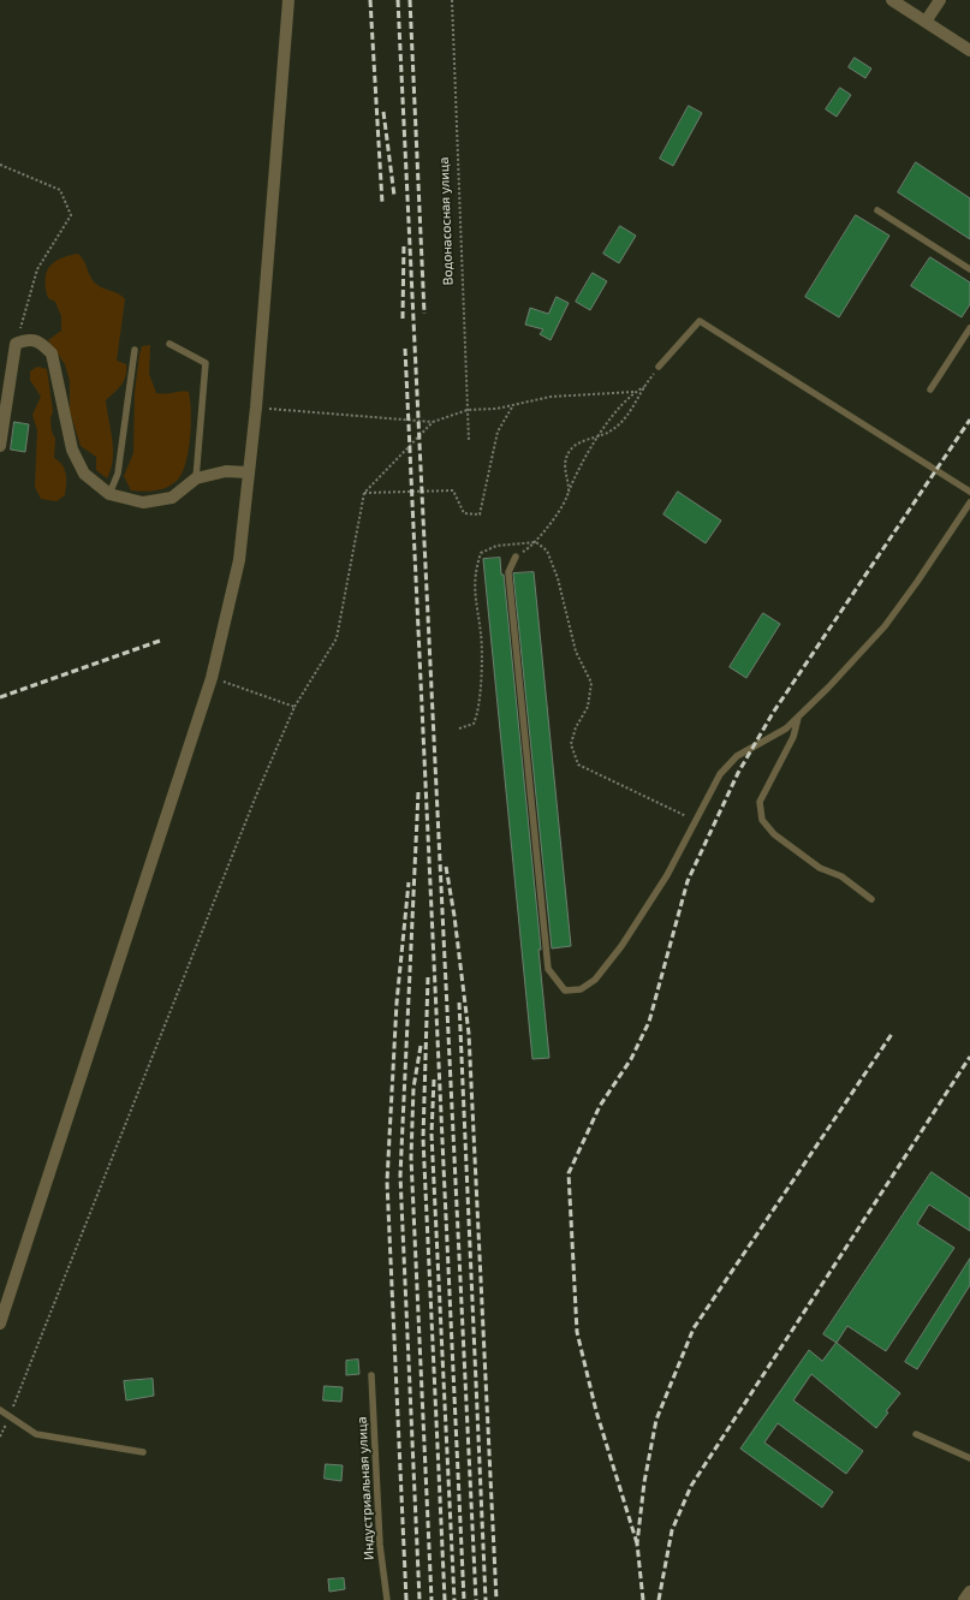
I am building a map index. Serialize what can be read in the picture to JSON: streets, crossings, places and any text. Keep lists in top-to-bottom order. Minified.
{"streets":{"lane":["Индустриальная улица"],"path":["Водонасосная улица"]}}
